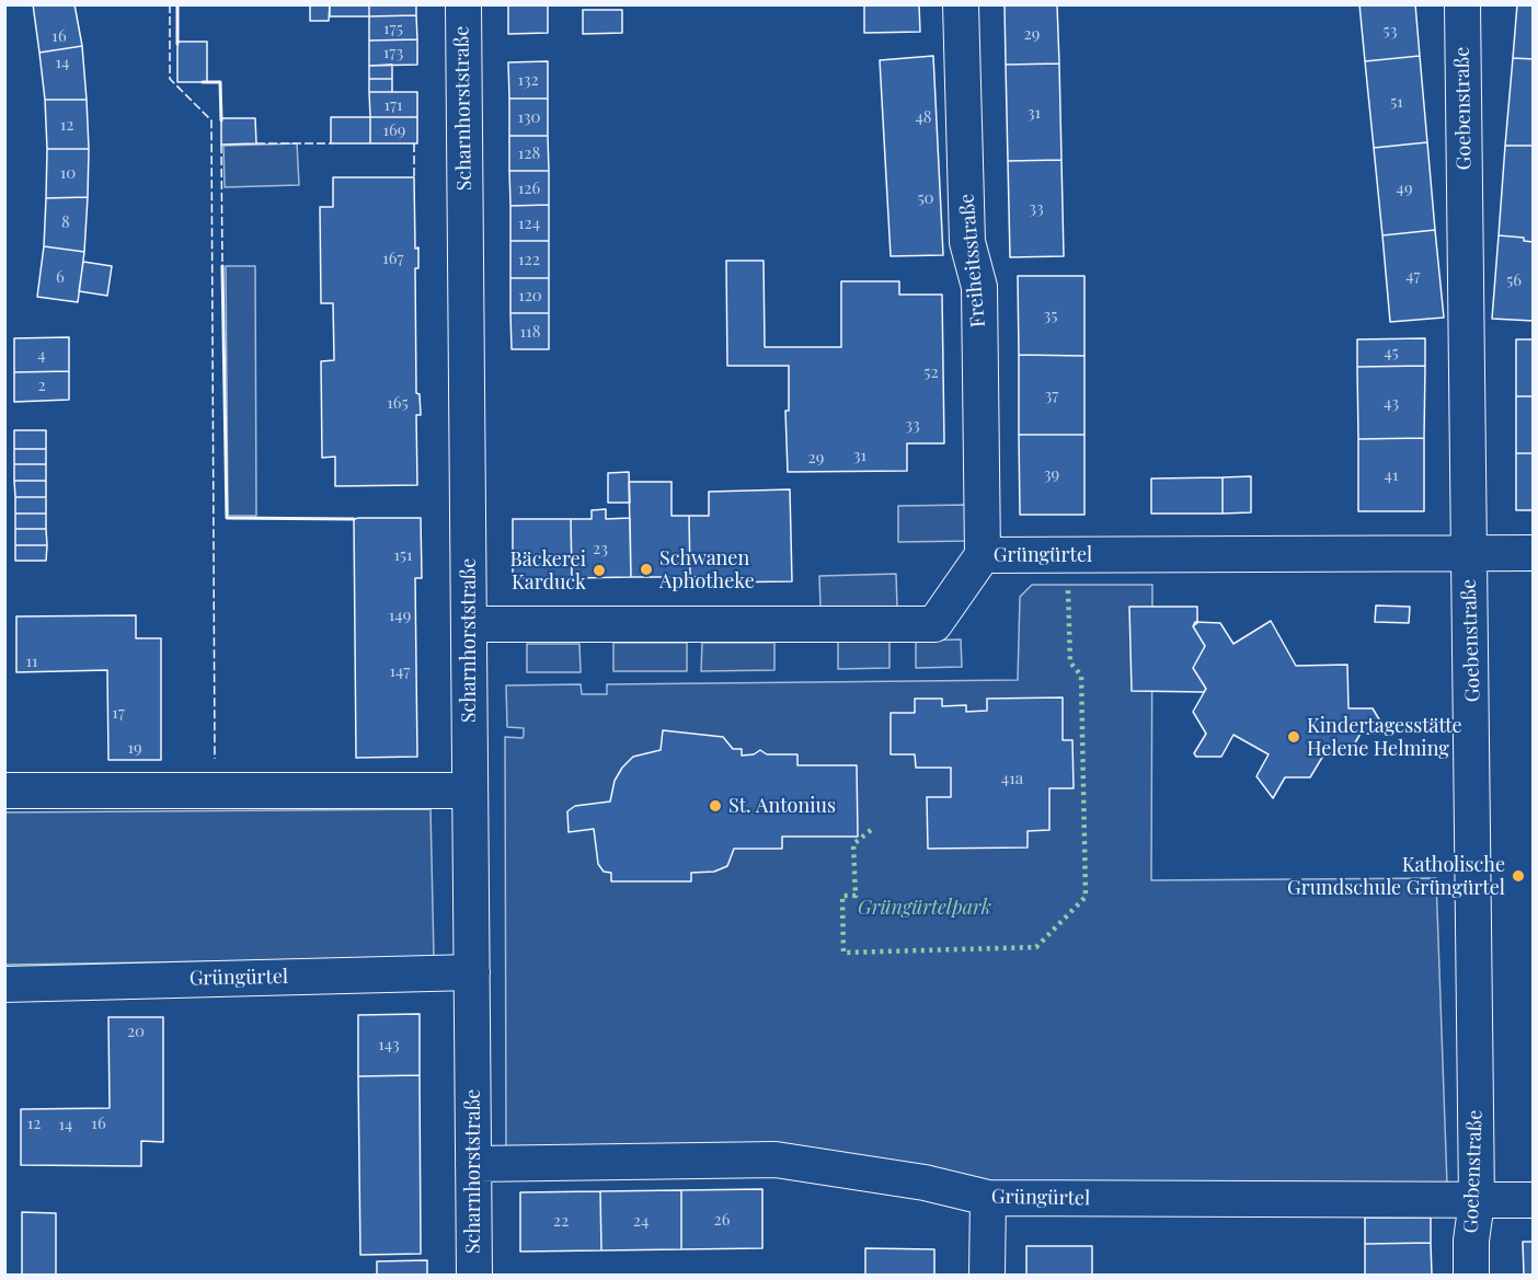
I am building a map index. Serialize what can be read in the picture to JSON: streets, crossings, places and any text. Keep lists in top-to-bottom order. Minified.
{"streets":{"street":["Scharnhorststraße","Goebenstraße","Freiheitsstraße","Grüngürtel"]},"crossings":[["Scharnhorststraße","Grüngürtel"],["Goebenstraße","Grüngürtel"],["Freiheitsstraße","Grüngürtel"]],"parks":["Grüngürtelpark"],"places":["Schwanen Aphotheke","Bäckerei Karduck","Kindertagesstätte Helene Helming","St. Antonius","Katholische Grundschule Grüngürtel"],"house_numbers":["175","53","29","16","173","14","132","51","171","31","130","48","12","169","128","10","126","49","50","33","8","124","167","122","47","6","56","120","35","118","45","4","52","2","37","165","43","33","31","29","39","41","23","151","149","11","147","17","19","41a","20","143","12","16","14","26","22","24"]}
